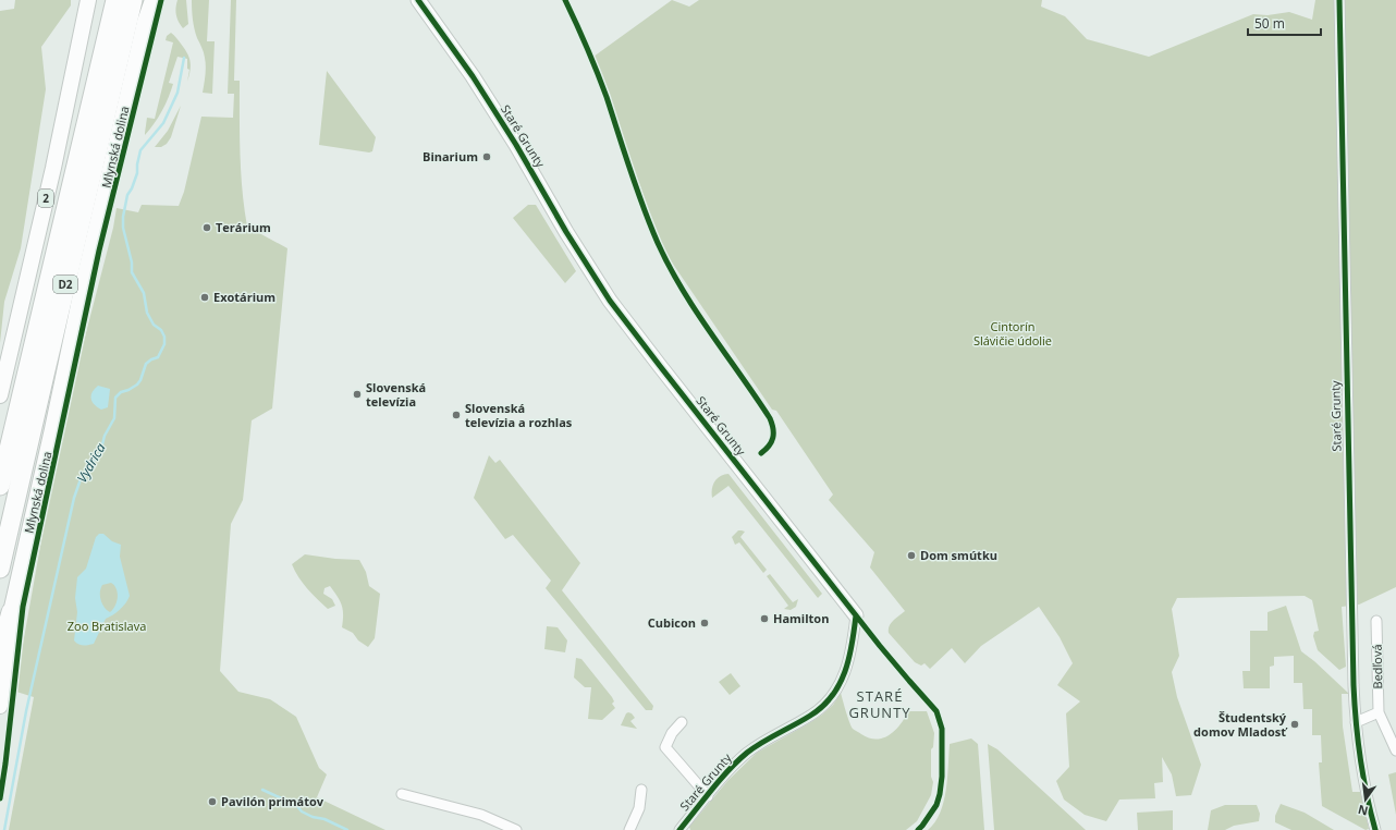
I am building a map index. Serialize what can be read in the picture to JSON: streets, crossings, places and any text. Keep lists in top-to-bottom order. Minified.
{"streets":{"highway":["D2"],"main road":["Mlynská dolina","2"],"street":["Staré Grunty","Bedľová"]},"districts":["STARÉ GRUNTY"],"water":["Vydrica"],"parks":["Cintorín Slávičie údolie","Zoo Bratislava"],"places":["Binarium","Terárium","Exotárium","Slovenská televízia","Slovenská televízia a rozhlas","Dom smútku","Hamilton","Cubicon","Študentský domov Mladosť","Pavilón primátov"],"scale_bar":"50 m","north":"bottom"}
